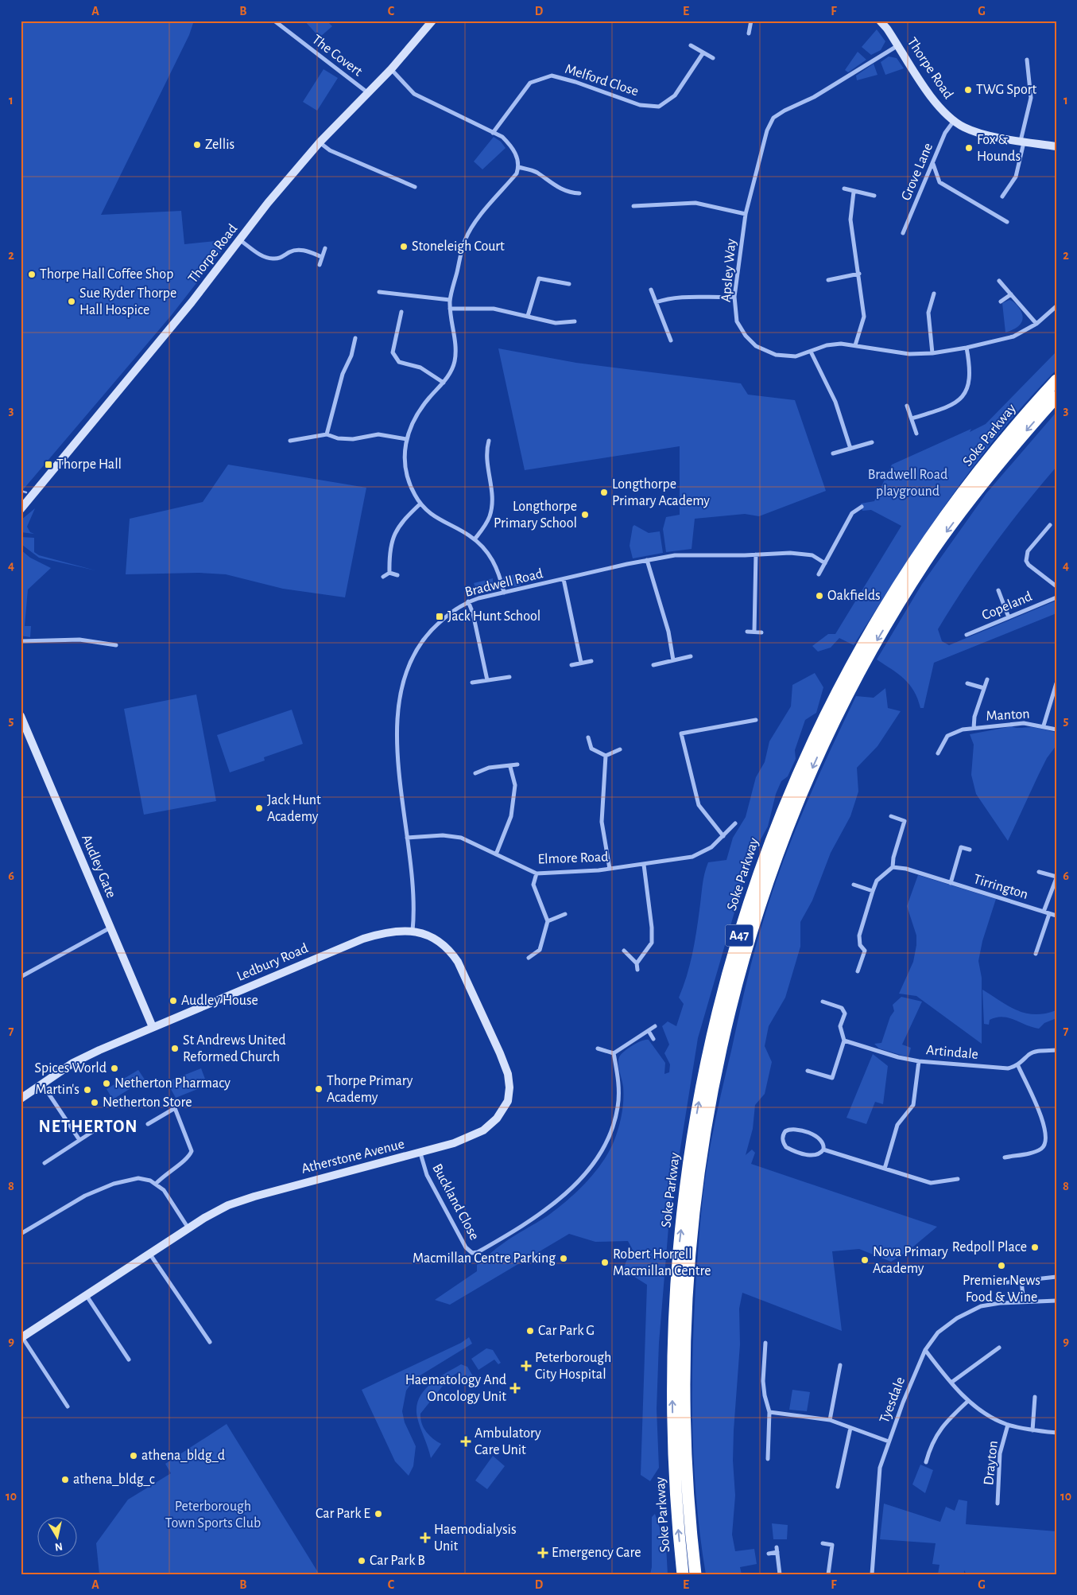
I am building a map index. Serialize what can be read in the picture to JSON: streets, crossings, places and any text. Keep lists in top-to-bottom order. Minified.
{"streets":{"highway":["Soke Parkway","A47"],"street":["The Covert","Thorpe Road","Melford Close","Grove Lane","Apsley Way","Bradwell Road","Copeland","Manton","Elmore Road","Audley Gate","Tirrington","Ledbury Road","Artindale","Atherstone Avenue","Buckland Close","Tyesdale","Drayton"]},"crossings":[["The Covert","Thorpe Road"],["Thorpe Road","Grove Lane"],["Thorpe Road","Apsley Way"],["Bradwell Road","Elmore Road"],["Bradwell Road","Ledbury Road"],["Bradwell Road","Atherstone Avenue"],["Audley Gate","Ledbury Road"],["Ledbury Road","Atherstone Avenue"],["Atherstone Avenue","Buckland Close"],["Tyesdale","Drayton"]],"districts":["NETHERTON"],"parks":["Bradwell Road playground","Peterborough Town Sports Club"],"places":{"other":["TWG Sport","Zellis","Fox & Hounds","Stoneleigh Court","Thorpe Hall Coffee Shop","Sue Ryder Thorpe Hall Hospice","Longthorpe Primary Academy","Longthorpe Primary School","Oakfields","Jack Hunt Academy","Audley House","St Andrews United Reformed Church","Spices World","Netherton Pharmacy","Thorpe Primary Academy","Martin's","Netherton Store","Redpoll Place","Macmillan Centre Parking","Nova Primary Academy","Robert Horrell Macmillan Centre","Premier News Food & Wine","Car Park G","athena_bldg_d","athena_bldg_c","Car Park E","Car Park B"],"transit":["Thorpe Hall","Jack Hunt School"],"health":["Peterborough City Hospital","Haematology And Oncology Unit","Ambulatory Care Unit","Haemodialysis Unit","Emergency Care"]},"north":"bottom","grid":{"columns":["A","B","C","D","E","F","G"],"rows":["1","2","3","4","5","6","7","8","9","10"]}}
